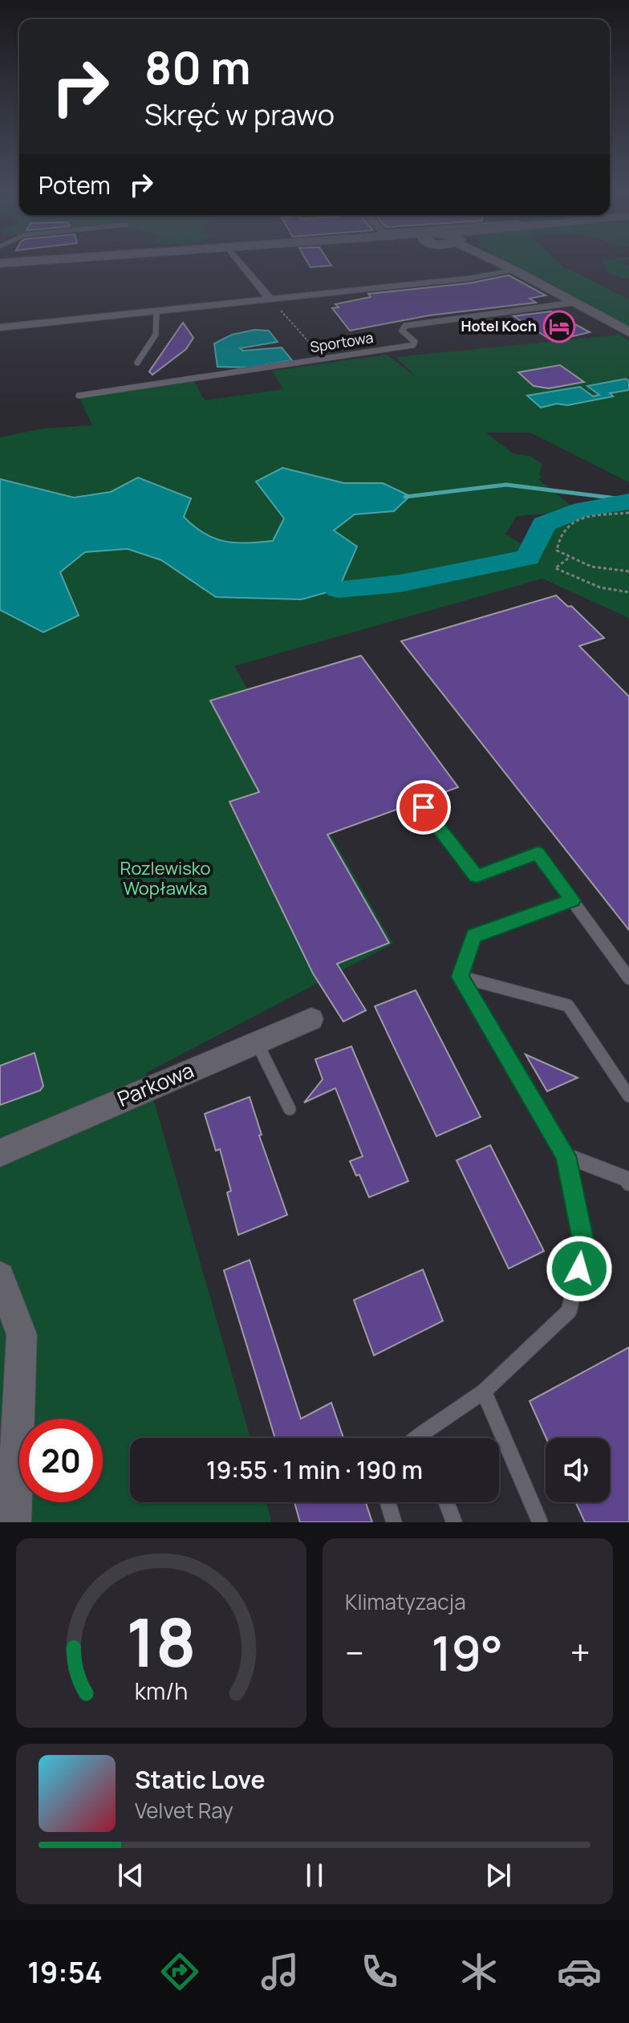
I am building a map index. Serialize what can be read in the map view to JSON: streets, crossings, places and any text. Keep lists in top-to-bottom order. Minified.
{"streets":{"street":["Parkowa"],"lane":["Sportowa"]},"parks":["Rozlewisko Wopławka"],"places":{"hotel":["Hotel Koch"]},"page":{"turn":["80 m","Skręć w prawo"],"then":"Potem","limit":"20","trip":"19:55 · 1 min · 190 m","tile":"Klimatyzacja","heat":["−","19°","+"],"song":["Static Love","Velvet Ray"],"tabs":"19:54","gauge":["18","km/h"]}}
